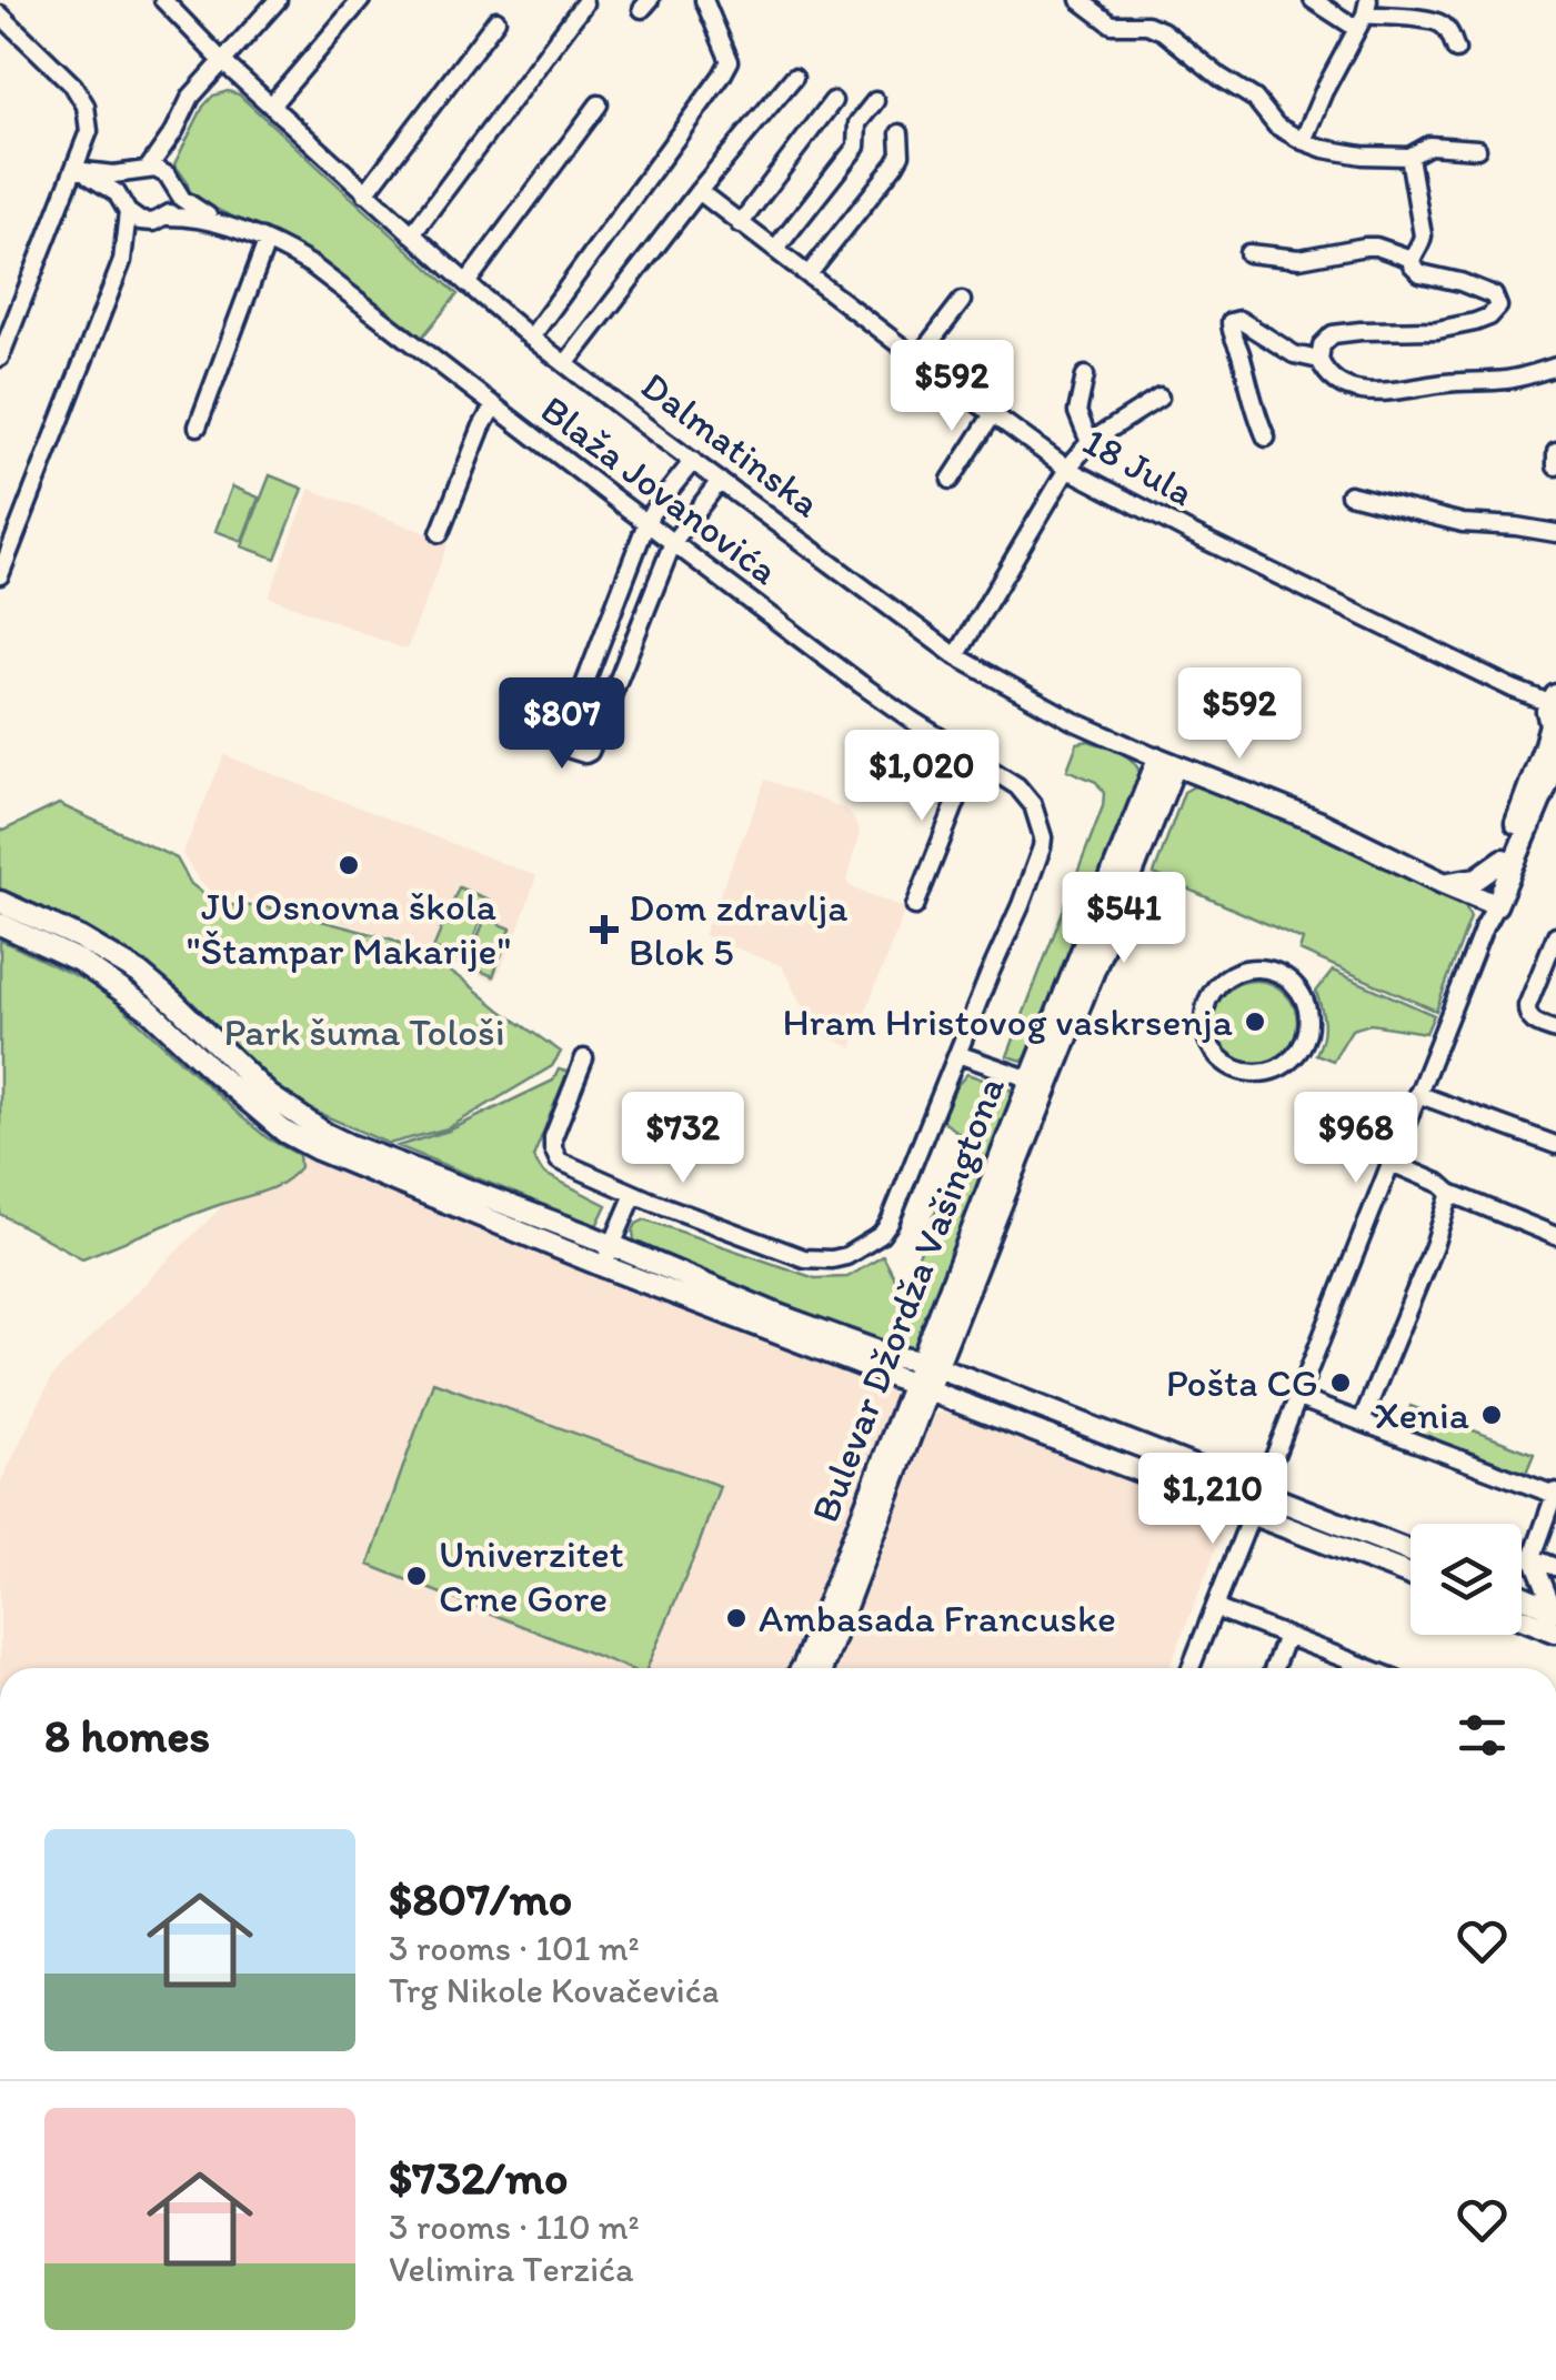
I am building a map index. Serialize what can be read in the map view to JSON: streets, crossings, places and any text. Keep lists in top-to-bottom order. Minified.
{"streets":{"main road":["Dalmatinska","Bulevar Džordža Vašingtona"],"street":["18 Jula","Blaža Jovanovića"]},"crossings":[["Dalmatinska","Bulevar Džordža Vašingtona"]],"parks":["Park šuma Tološi"],"places":{"other":["JU Osnovna škola \"Štampar Makarije\"","Hram Hristovog vaskrsenja","Pošta CG","Xenia","Univerzitet Crne Gore","Ambasada Francuske"],"health":["Dom zdravlja Blok 5"]},"page":{"price":["$592","$592","$807","$1,020","$541","$732","$968","$1,210"],"heading":"8 homes","list":[{"name":"$807/mo","note":"3 rooms · 101 m² · Trg Nikole Kovačevića"},{"name":"$732/mo","note":"3 rooms · 110 m² · Velimira Terzića"}]}}
